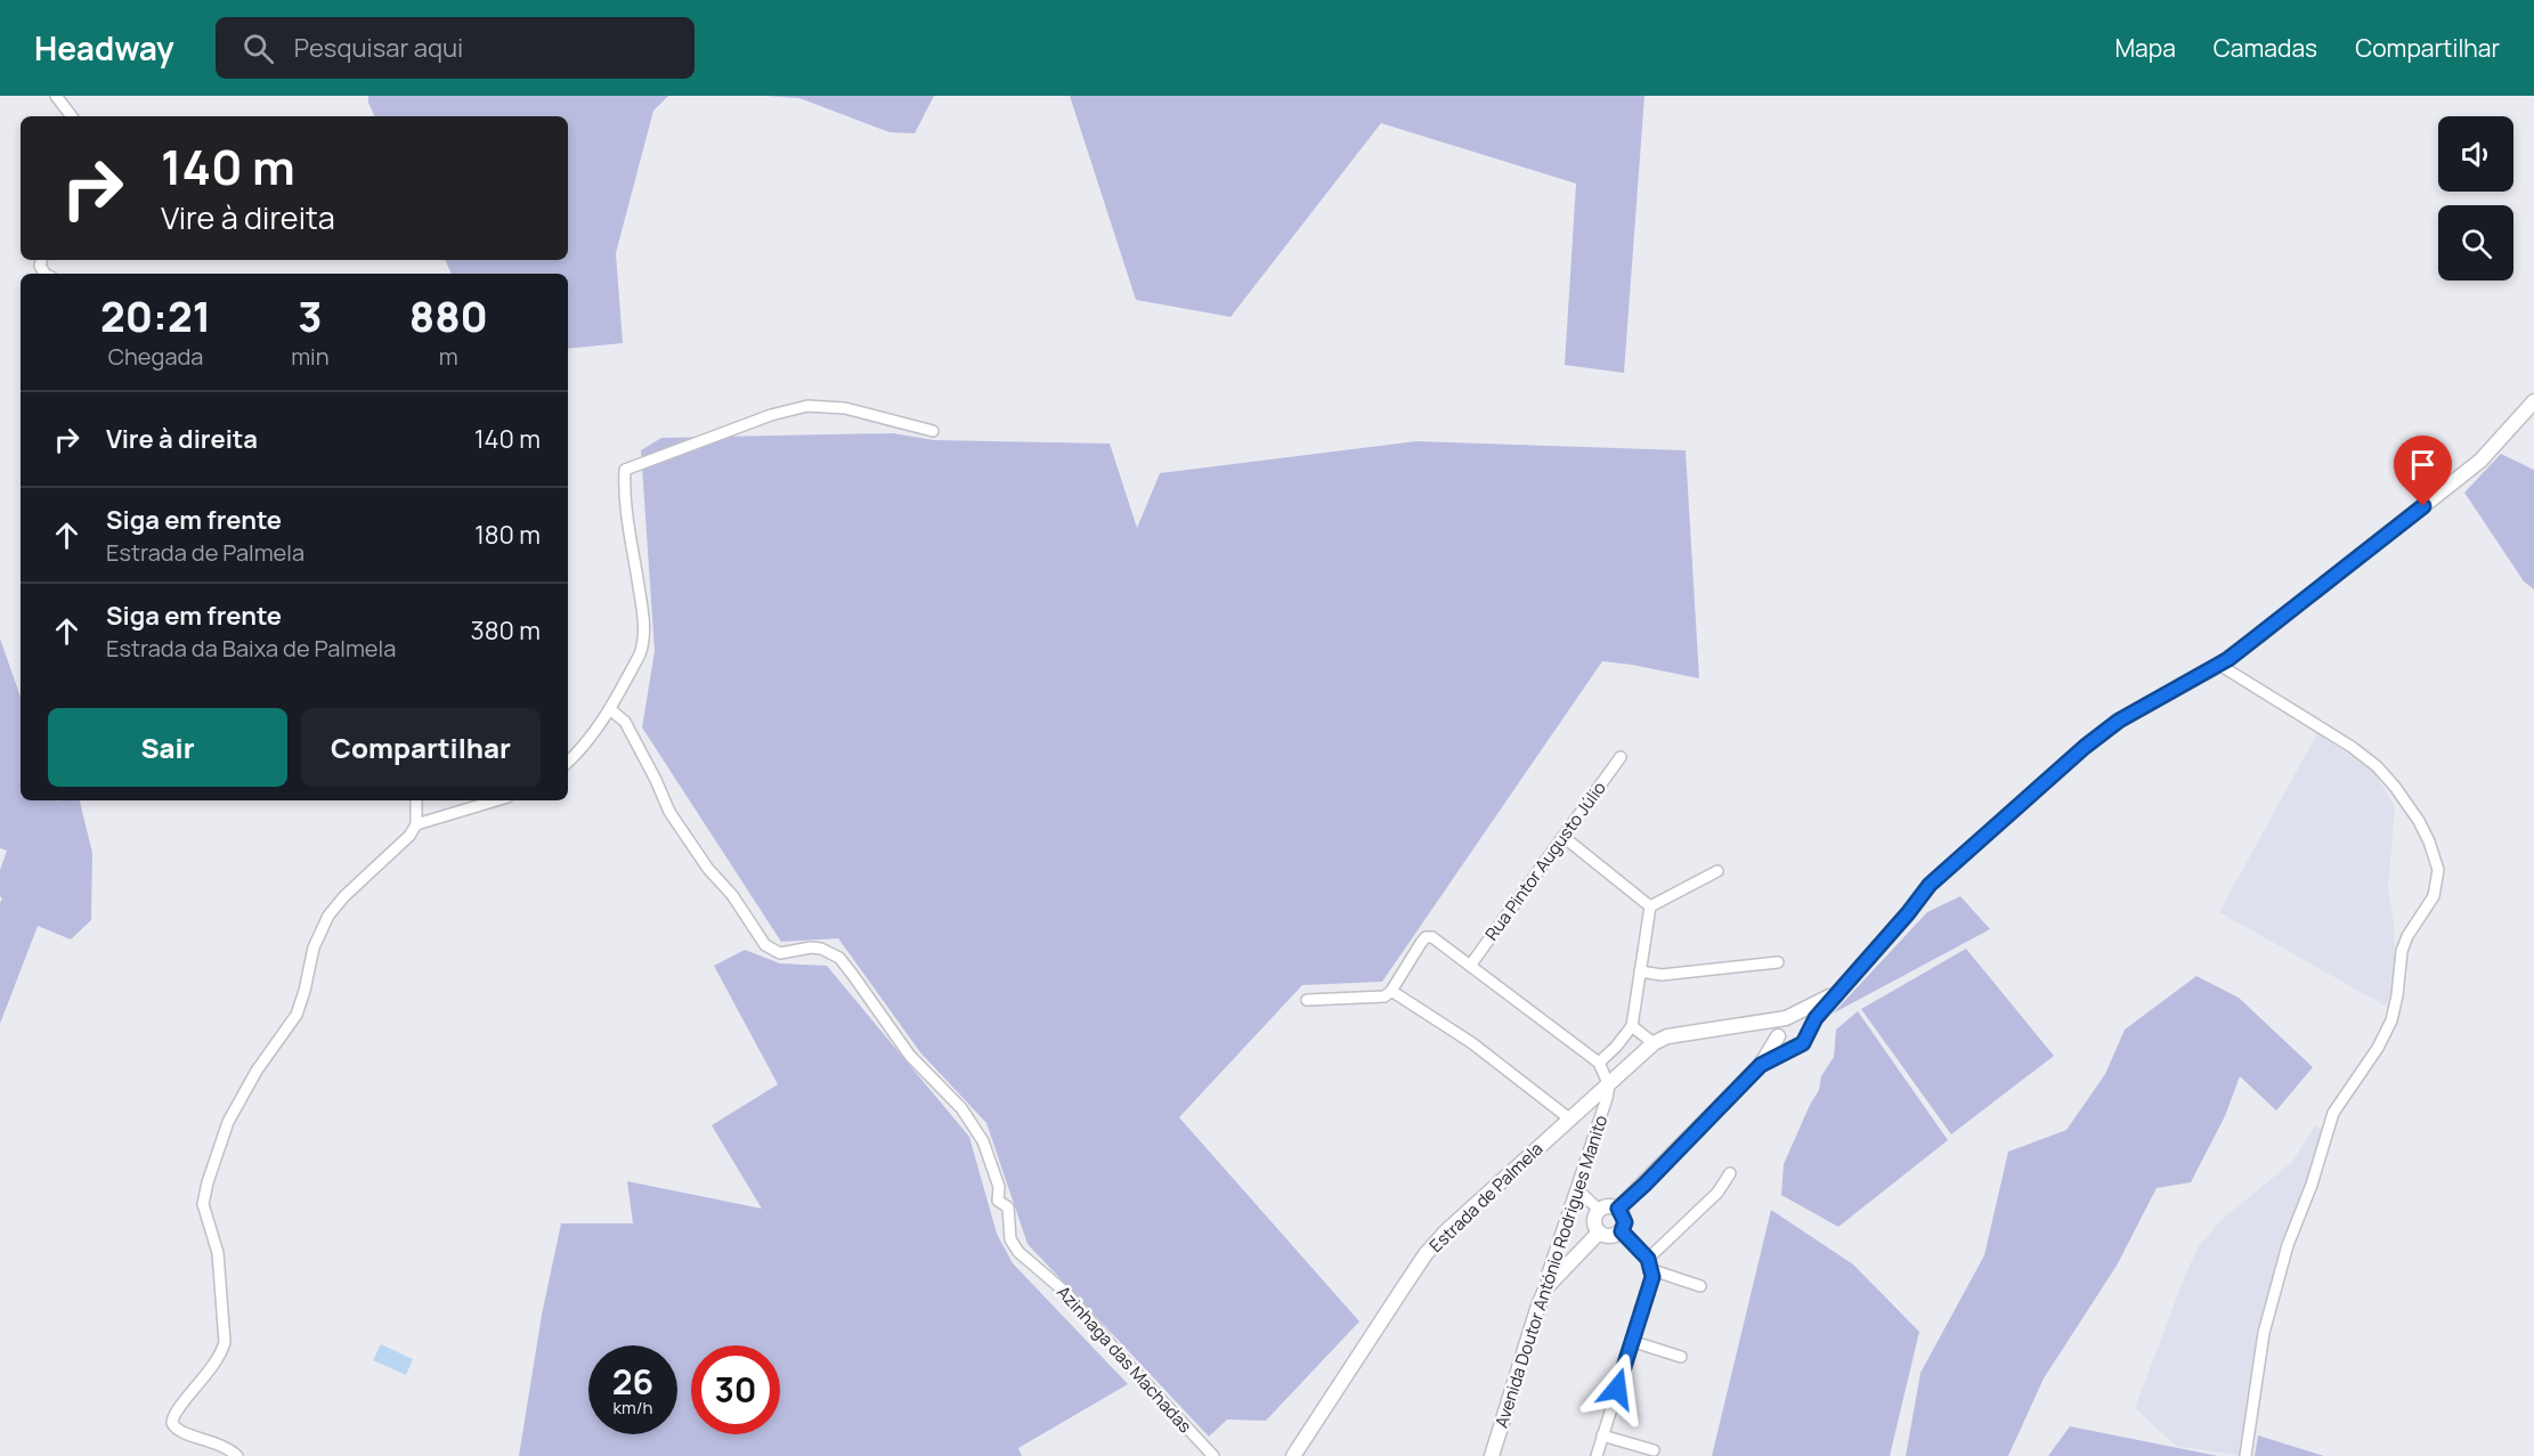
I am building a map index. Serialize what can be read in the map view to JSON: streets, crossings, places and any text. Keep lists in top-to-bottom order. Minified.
{"streets":{"street":["Rua Pintor Augusto Júlio","Estrada de Palmela","Avenida Doutor António Rodrigues Manito","Azinhaga das Machadas"]},"crossings":[["Estrada de Palmela","Avenida Doutor António Rodrigues Manito"]],"page":{"header":"Headway","search":"Pesquisar aqui","nav":["Mapa","Camadas","Compartilhar"],"turn":["140 m","Vire à direita"],"eta":["20:21","Chegada","3","min","880","m"],"list":[{"name":"Vire à direita","value":"140 m"},{"name":"Siga em frente","note":"Estrada de Palmela","value":"180 m"},{"name":"Siga em frente","note":"Estrada da Baixa de Palmela","value":"380 m"}],"buttons":["Sair","Compartilhar"],"speed":"26 km/h","limit":"30"}}
